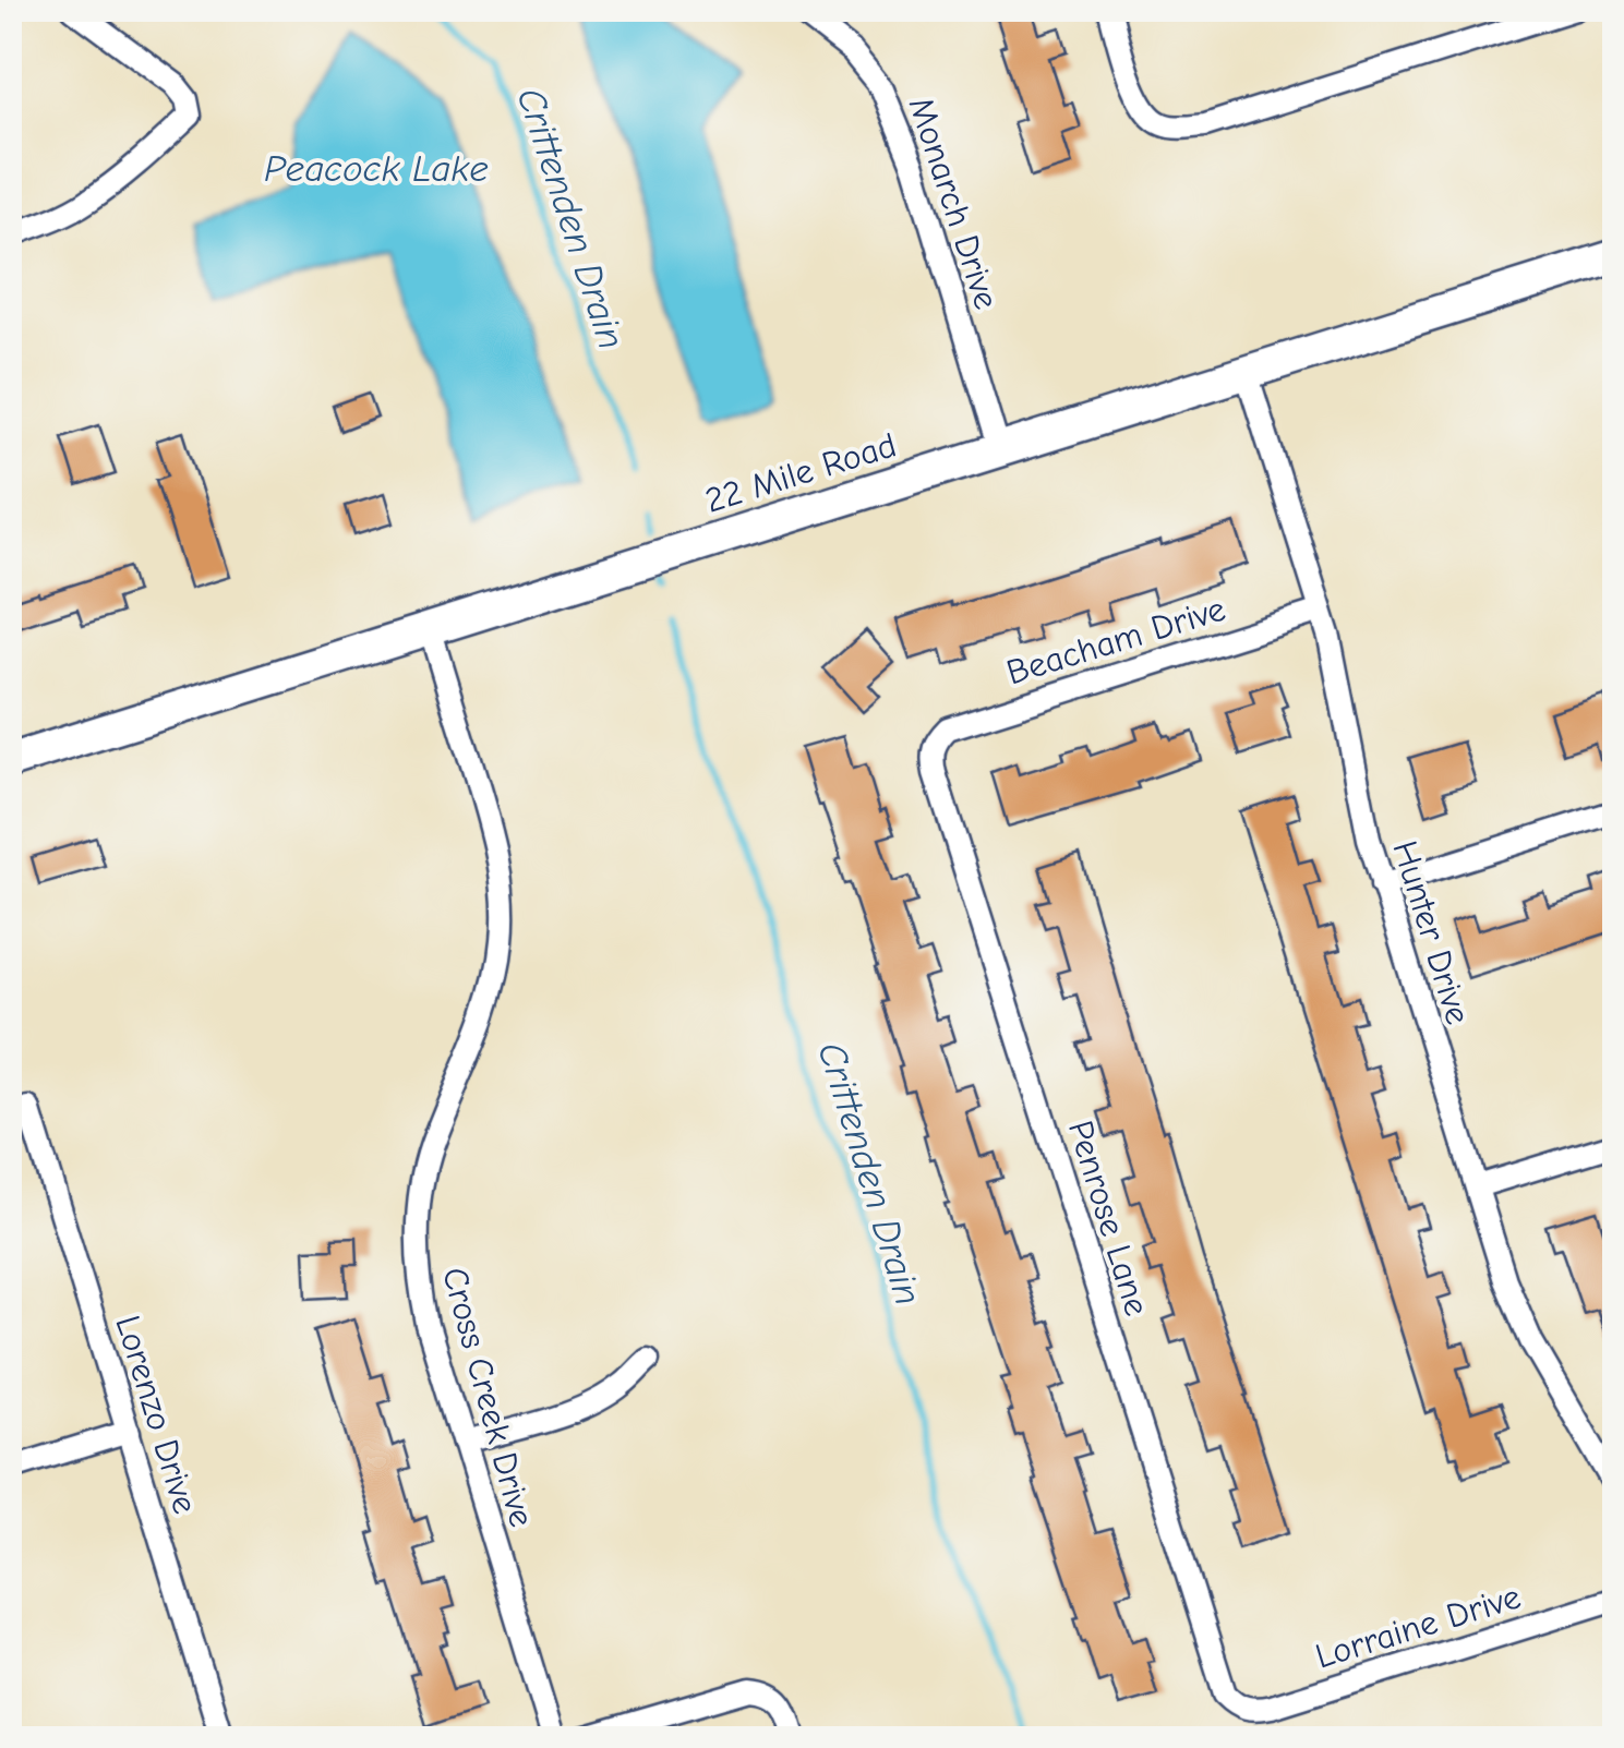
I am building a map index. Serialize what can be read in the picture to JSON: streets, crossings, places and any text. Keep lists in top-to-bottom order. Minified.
{"streets":{"street":["Monarch Drive","22 Mile Road","Beacham Drive","Hunter Drive","Penrose Lane","Cross Creek Drive","Lorenzo Drive","Lorraine Drive"]},"crossings":[["Monarch Drive","22 Mile Road"],["22 Mile Road","Hunter Drive"],["22 Mile Road","Cross Creek Drive"],["Beacham Drive","Hunter Drive"],["Beacham Drive","Penrose Lane"],["Penrose Lane","Lorraine Drive"]],"water":["Peacock Lake","Crittenden Drain"]}
